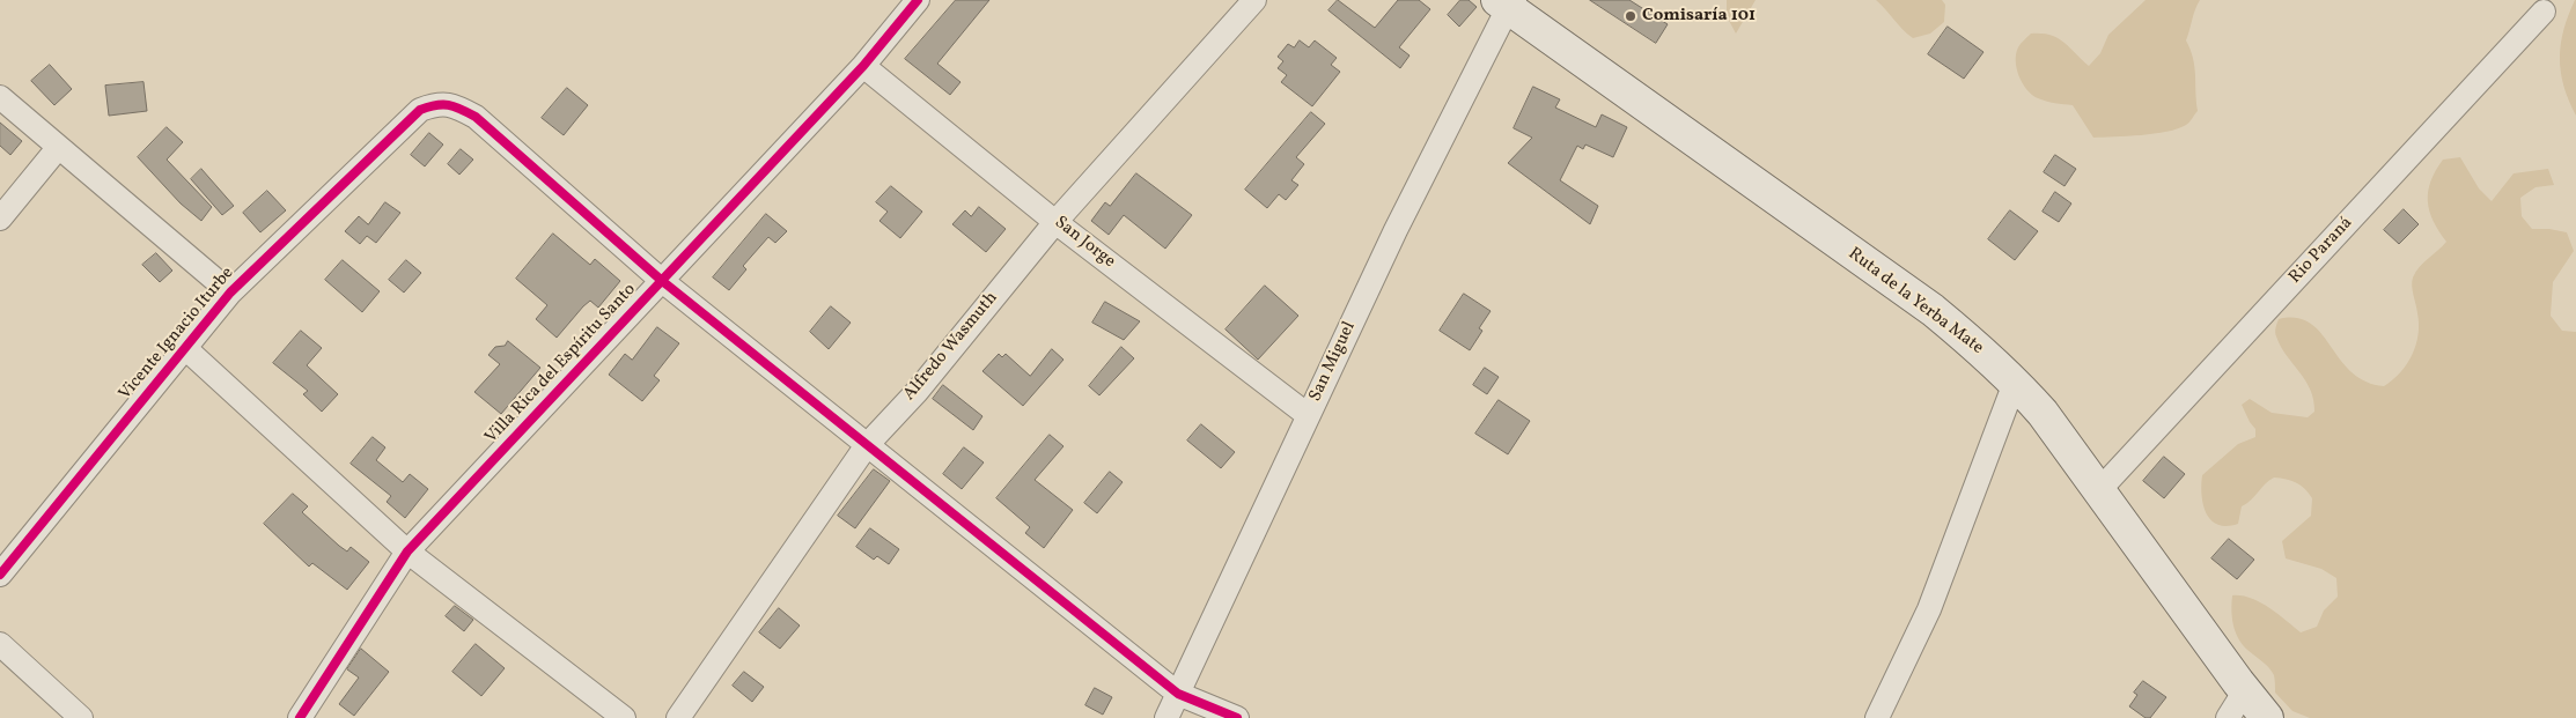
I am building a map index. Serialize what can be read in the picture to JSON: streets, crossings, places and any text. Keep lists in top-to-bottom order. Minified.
{"streets":{"main road":["Ruta de la Yerba Mate"],"street":["San Jorge","Rio Paraná","Vicente Ignacio Iturbe","Alfredo Wasmuth","San Miguel","Villa Rica del Espíritu Santo"]},"crossings":[["San Jorge","Alfredo Wasmuth"],["San Jorge","San Miguel"],["San Jorge","Villa Rica del Espíritu Santo"],["Rio Paraná","Ruta de la Yerba Mate"],["Ruta de la Yerba Mate","San Miguel"],["Vicente Ignacio Iturbe","Villa Rica del Espíritu Santo"]],"places":["Comisaría 101"]}
